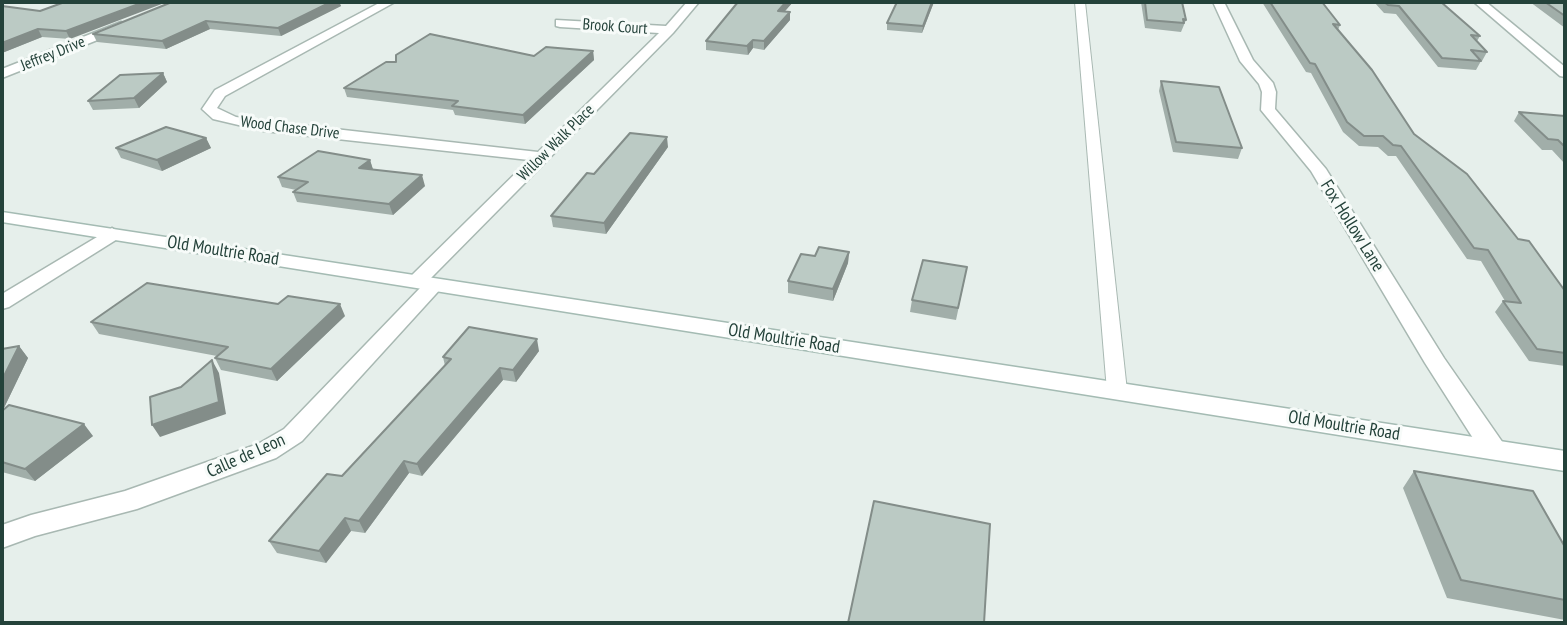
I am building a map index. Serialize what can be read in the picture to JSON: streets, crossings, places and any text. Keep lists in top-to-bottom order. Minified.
{"streets":{"street":["Brook Court","Jeffrey Drive","Wood Chase Drive","Willow Walk Place","Fox Hollow Lane","Old Moultrie Road","Calle de Leon"]},"crossings":[["Brook Court","Willow Walk Place"],["Wood Chase Drive","Willow Walk Place"],["Willow Walk Place","Old Moultrie Road"],["Willow Walk Place","Calle de Leon"],["Fox Hollow Lane","Old Moultrie Road"],["Old Moultrie Road","Calle de Leon"]]}
